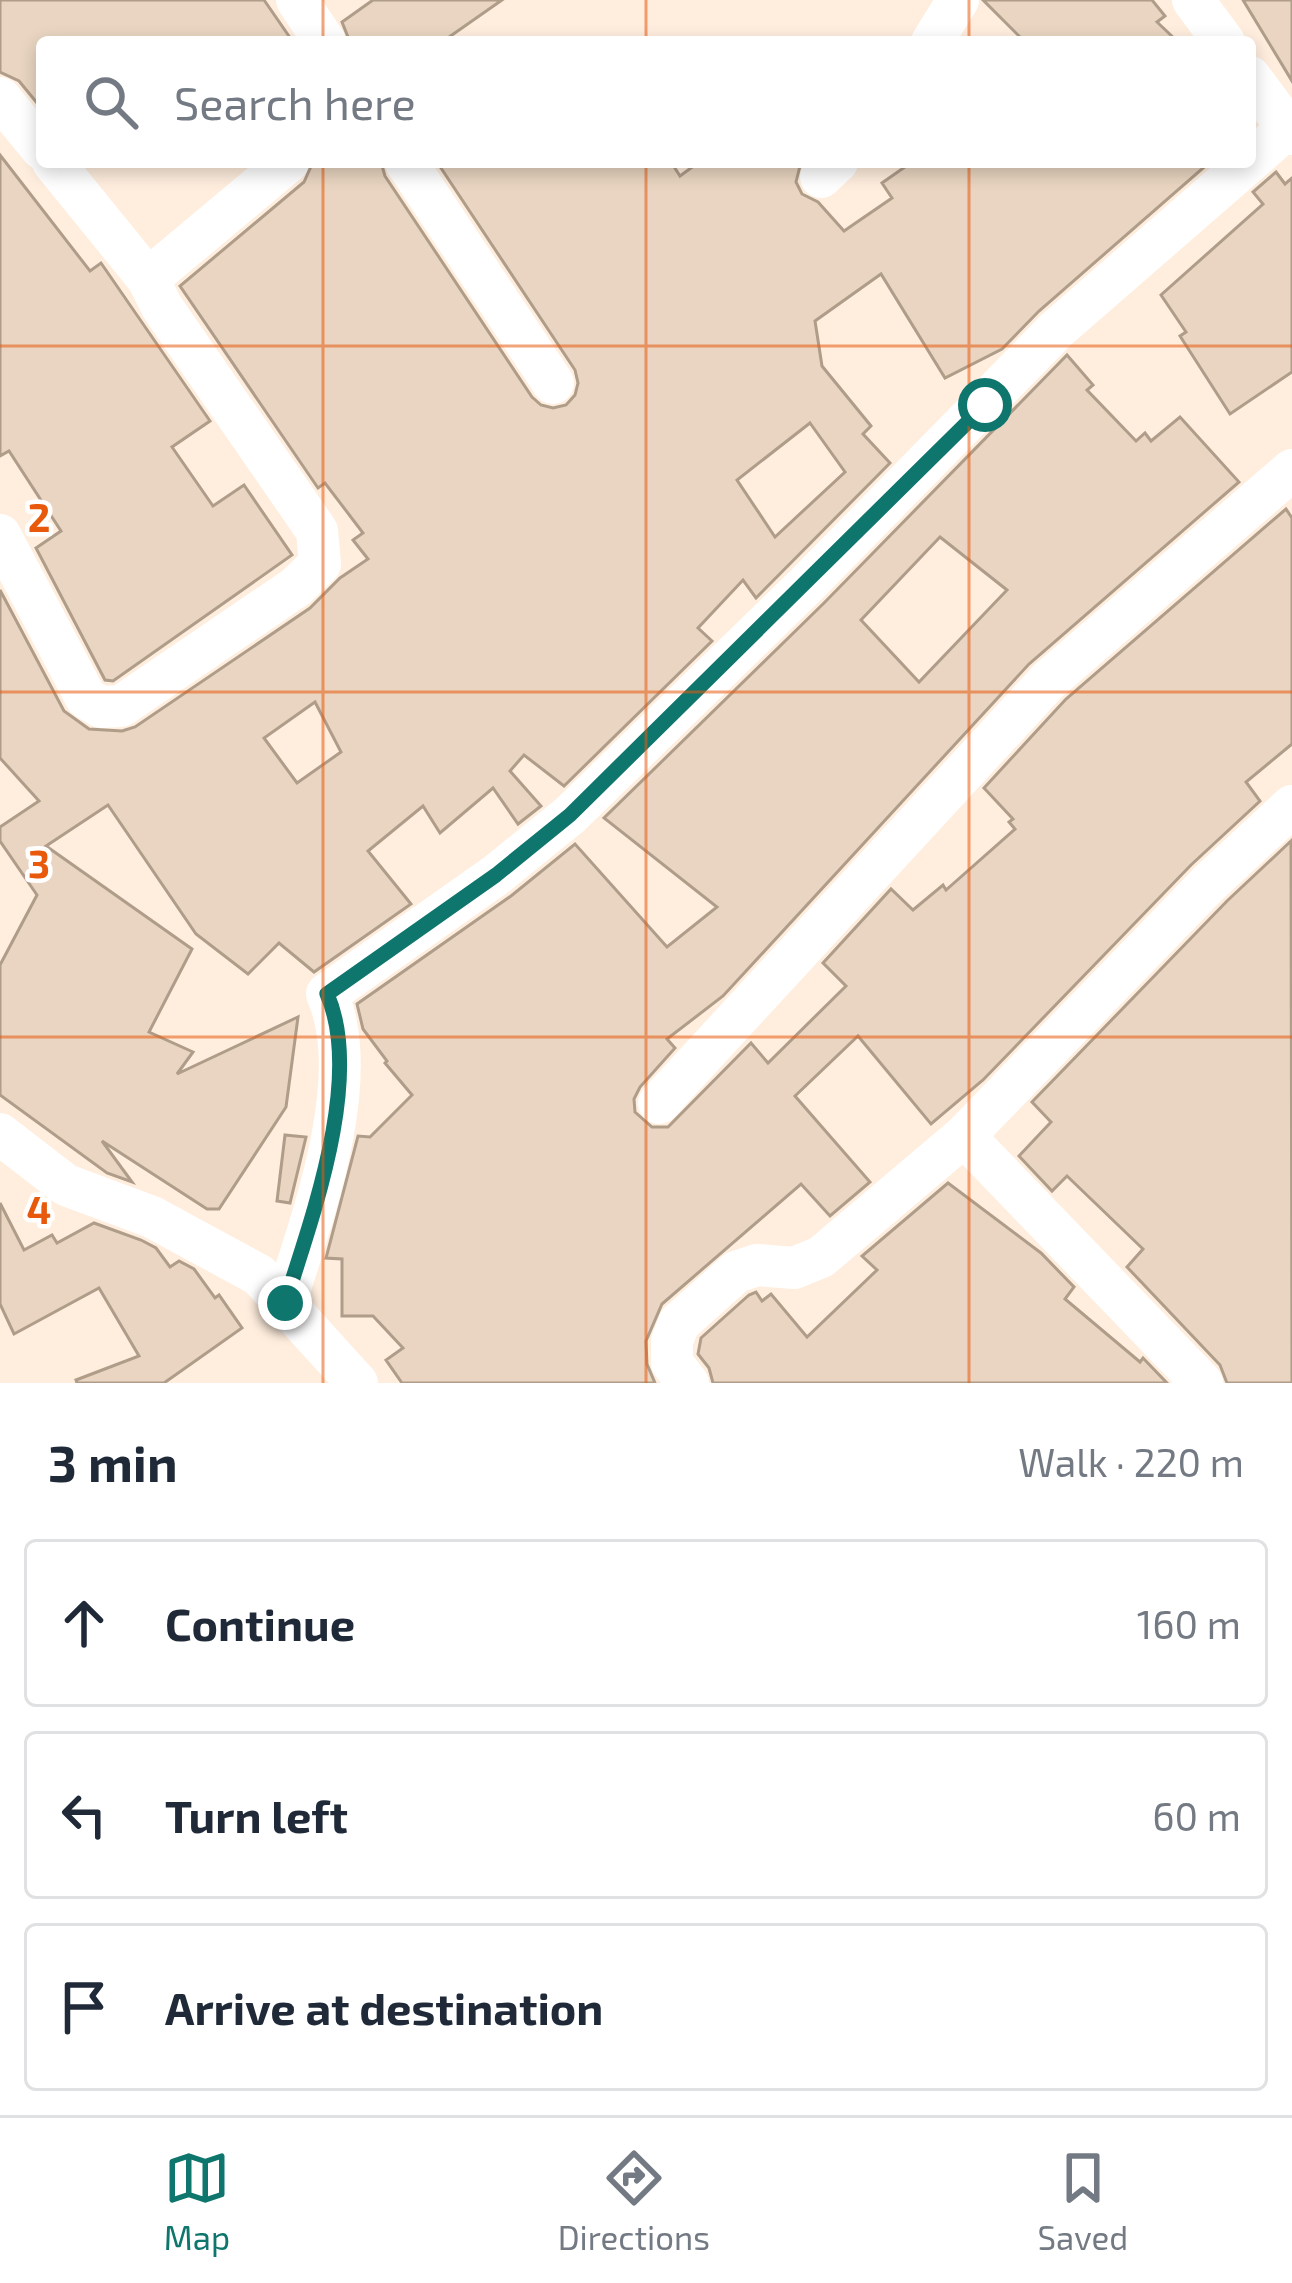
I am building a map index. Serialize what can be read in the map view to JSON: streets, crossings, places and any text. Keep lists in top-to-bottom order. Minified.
{"page":{"search":"Search here","heading":["3 min","Walk · 220 m"],"list":[["Continue","160 m"],["Turn left","60 m"],"Arrive at destination"],"nav":["Map","Directions","Saved"]},"grid":{"rows":["2","3","4"]}}
